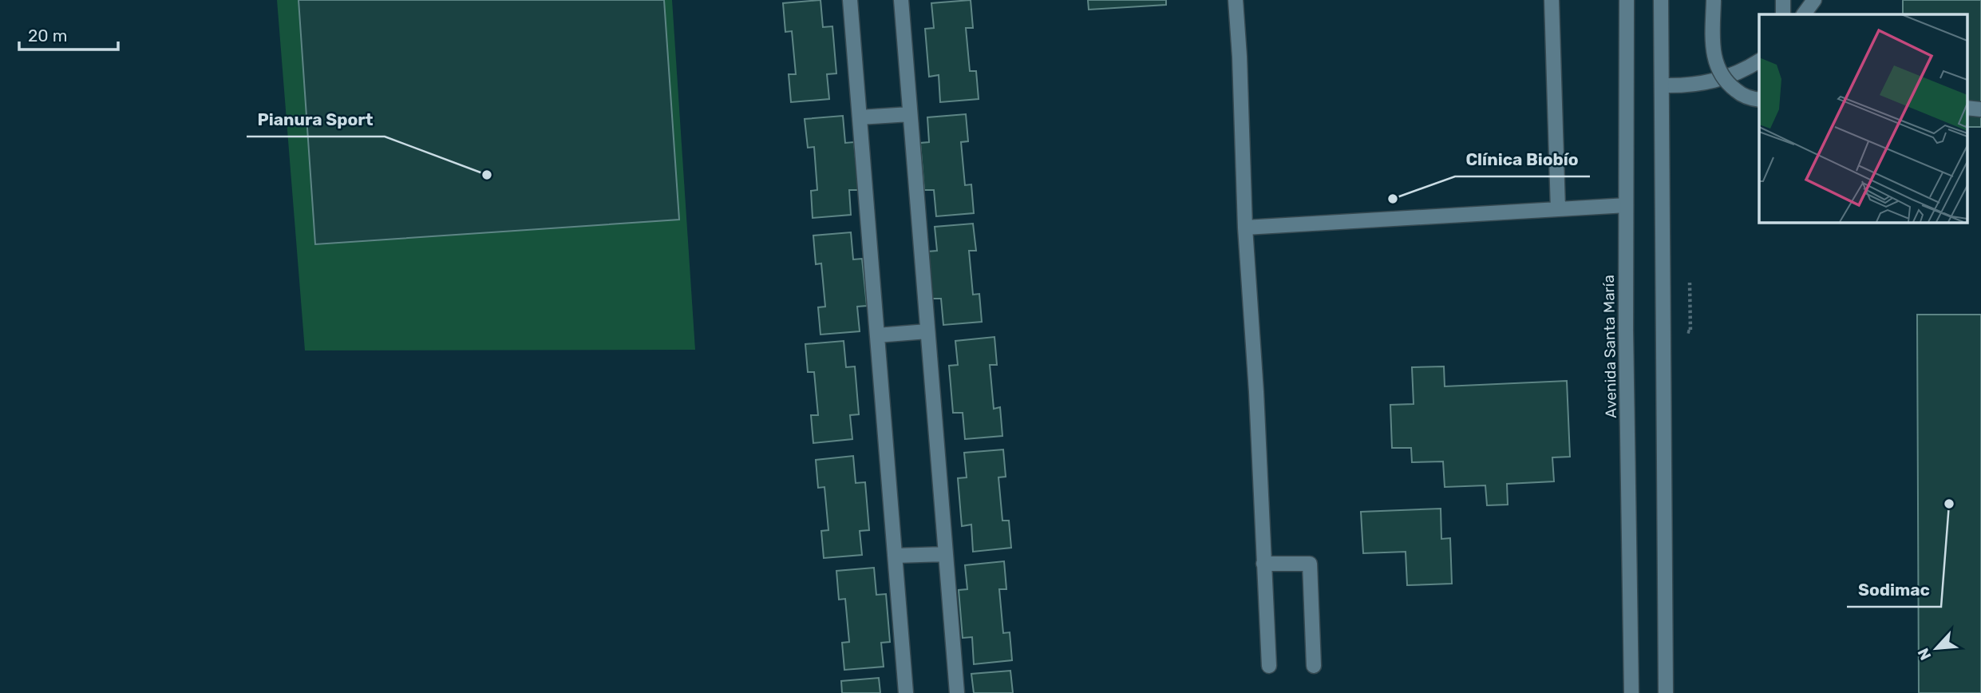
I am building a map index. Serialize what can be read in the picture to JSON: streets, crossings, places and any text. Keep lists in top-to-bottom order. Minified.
{"streets":{"main road":["Avenida Santa María"]},"places":["Pianura Sport","Clínica Biobío","Sodimac"],"scale_bar":"20 m","north":"bottom left"}
